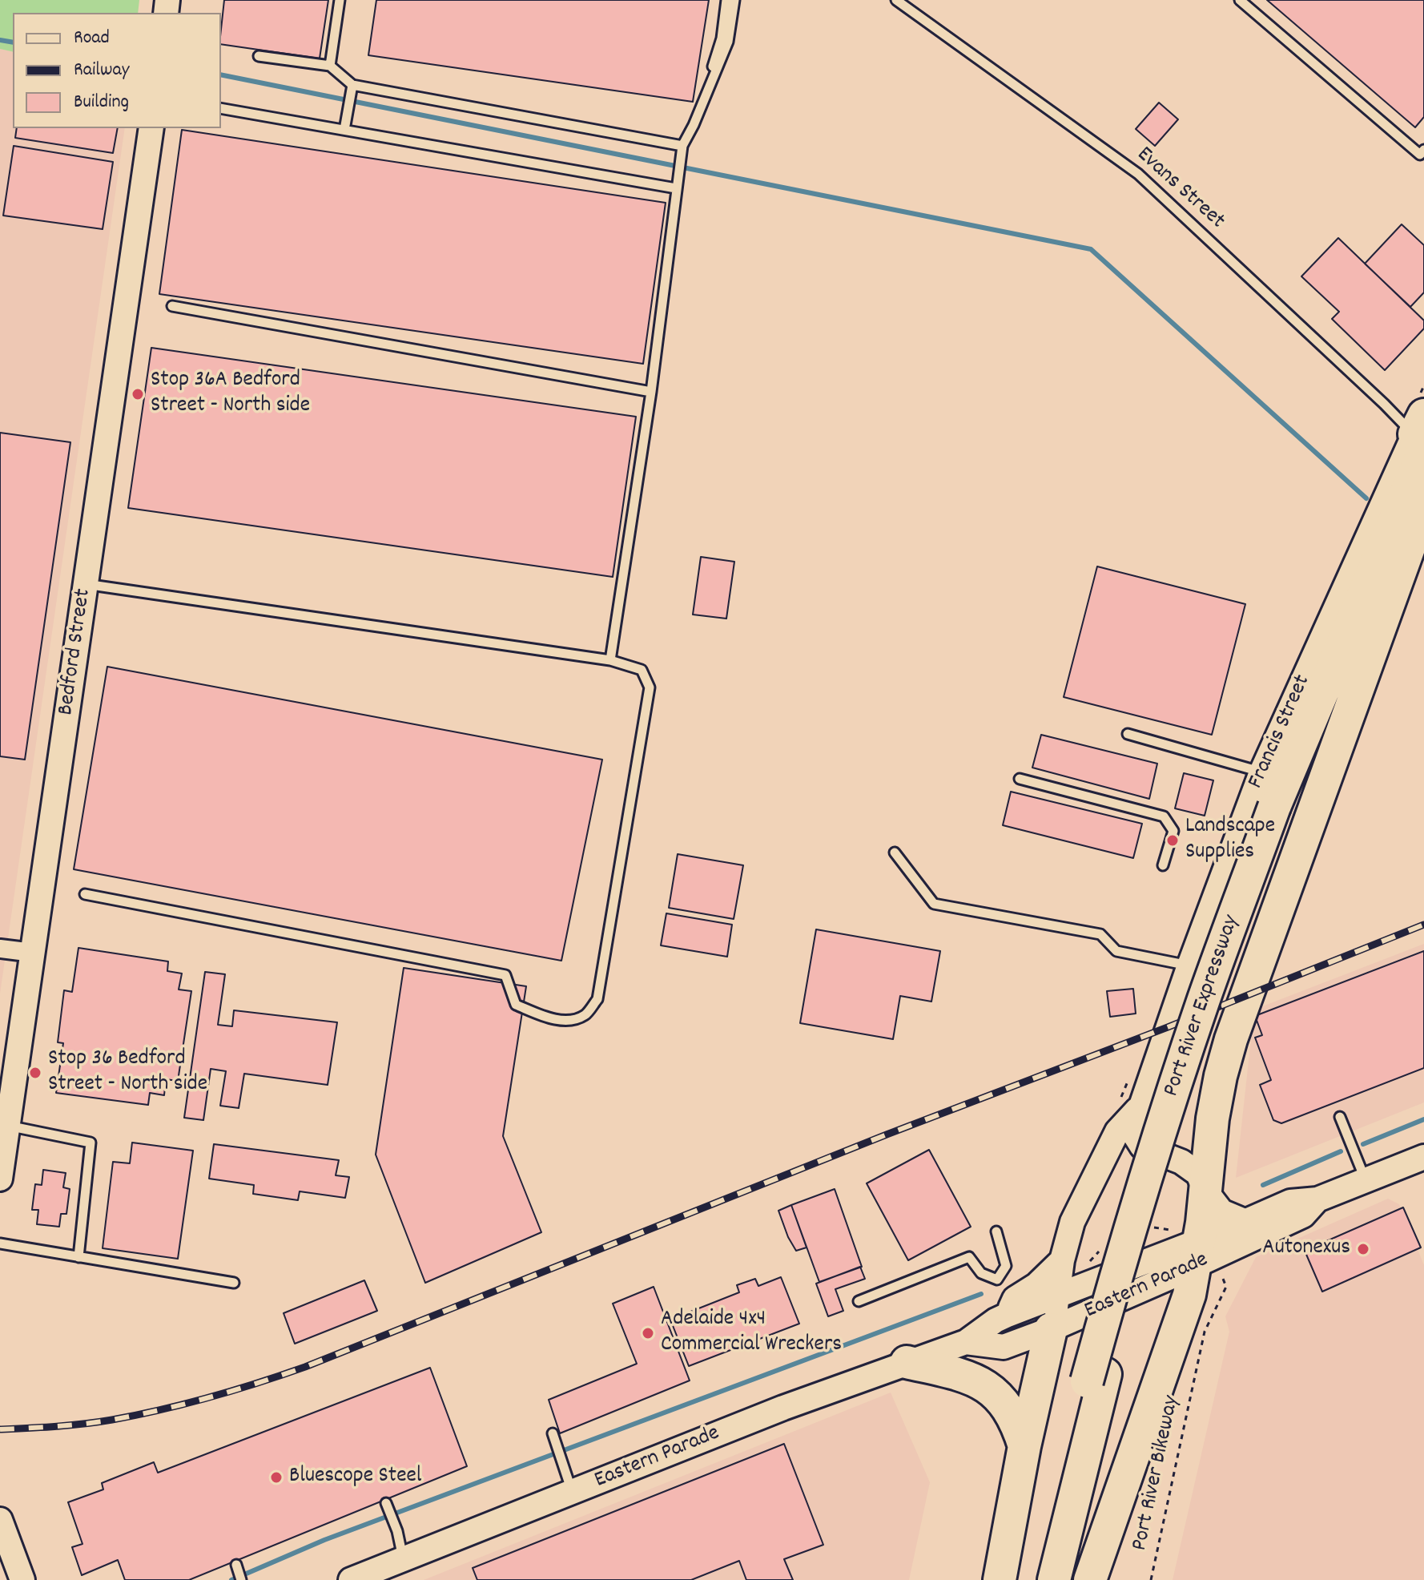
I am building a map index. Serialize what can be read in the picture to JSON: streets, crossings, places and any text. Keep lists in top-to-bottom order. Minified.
{"streets":{"highway":["Port River Expressway"],"main road":["Bedford Street","Francis Street","Eastern Parade"],"lane":["Evans Street"],"path":["Port River Bikeway"]},"crossings":[["Evans Street","Francis Street"],["Evans Street","Port River Expressway"],["Francis Street","Port River Expressway"]],"places":["Stop 36A Bedford Street - North side","Landscape Supplies","Stop 36 Bedford Street - North side","Autonexus","Adelaide 4x4 Commercial Wreckers","Bluescope Steel"],"legend":["Road","Railway","Building"]}
